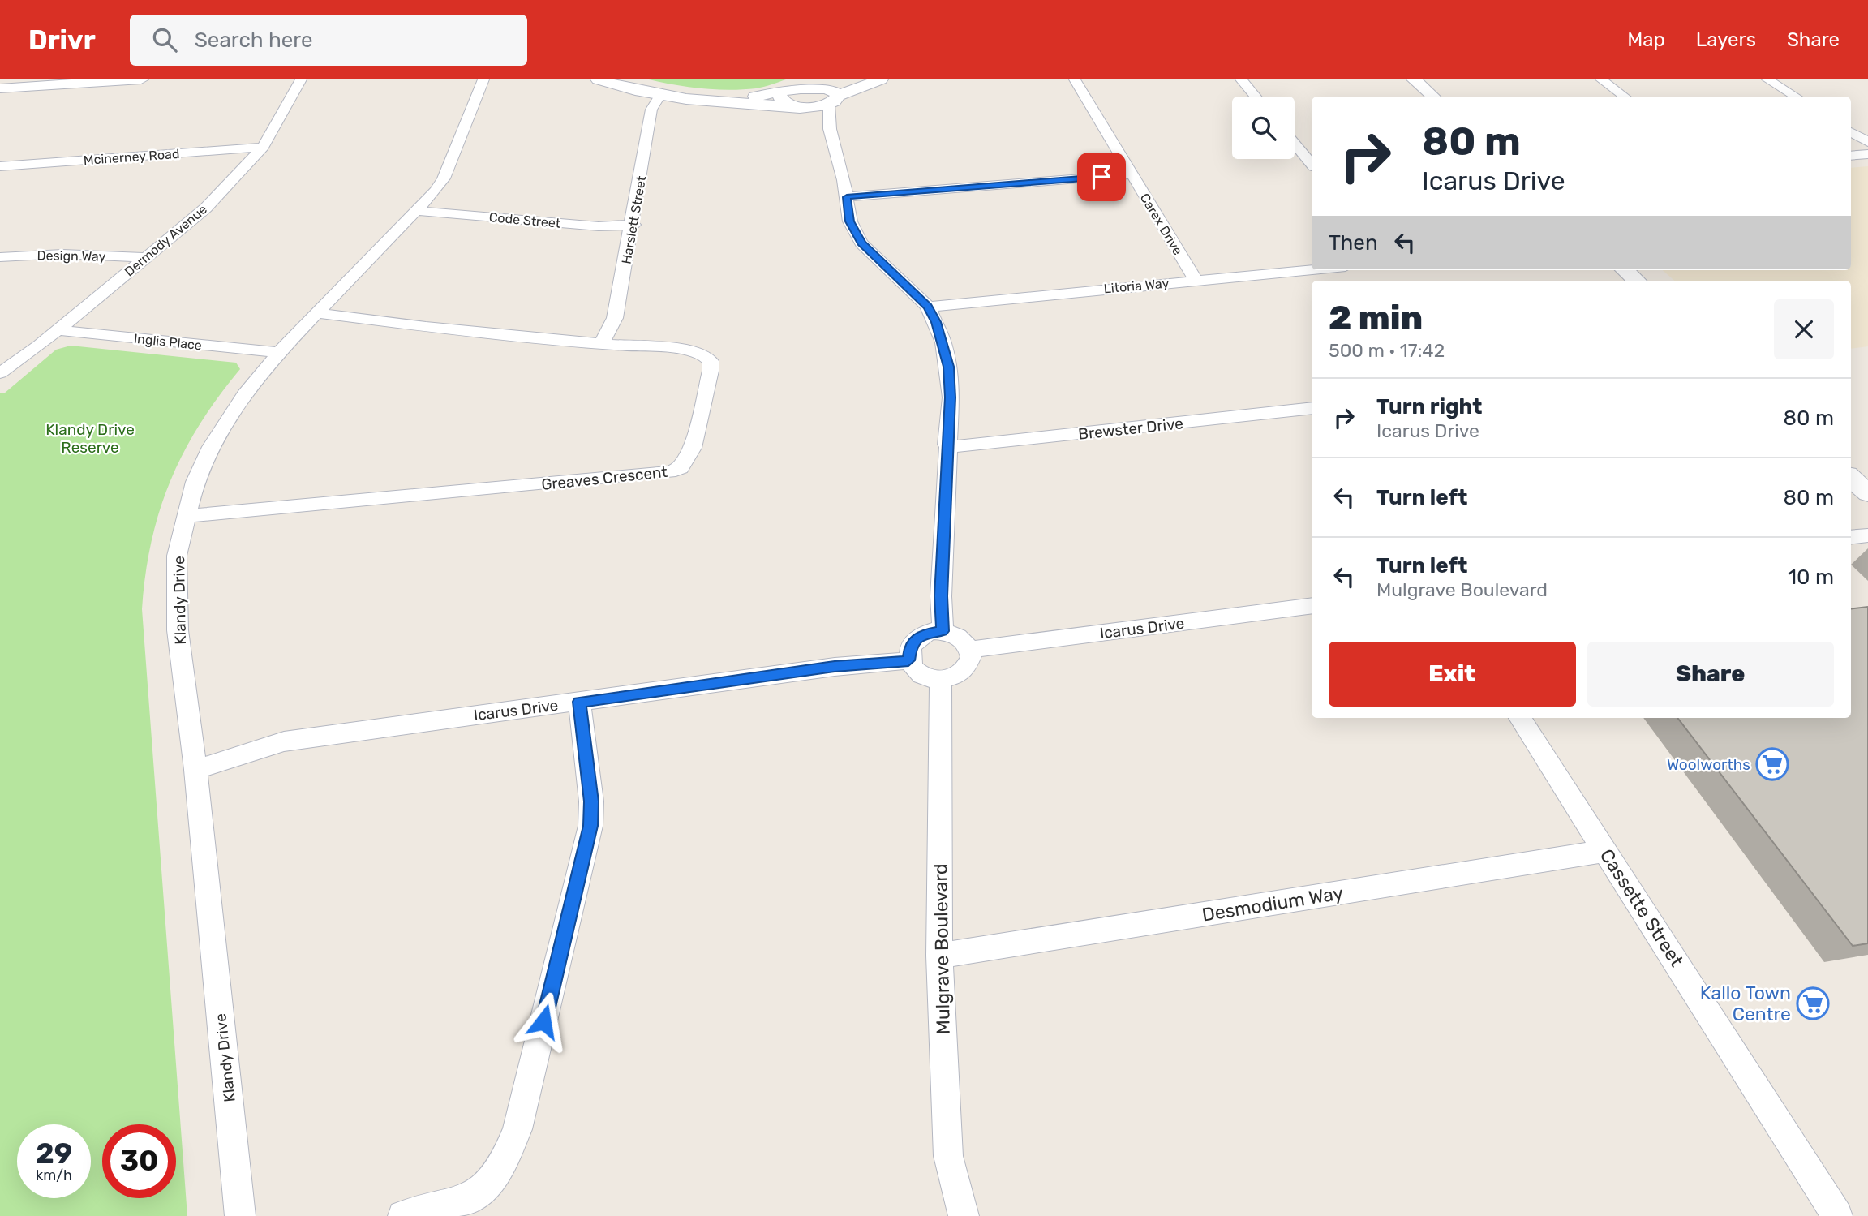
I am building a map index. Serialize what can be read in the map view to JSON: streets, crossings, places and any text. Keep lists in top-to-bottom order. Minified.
{"streets":{"street":["Mcinerney Road","Code Street","Harslett Street","Carex Drive","Dermody Avenue","Design Way","Litoria Way","Inglis Place","Brewster Drive","Greaves Crescent","Klandy Drive","Icarus Drive","Desmodium Way","Cassette Street","Mulgrave Boulevard"]},"crossings":[["Mcinerney Road","Dermody Avenue"],["Code Street","Harslett Street"],["Code Street","Klandy Drive"],["Harslett Street","Greaves Crescent"],["Carex Drive","Litoria Way"],["Dermody Avenue","Design Way"],["Dermody Avenue","Inglis Place"],["Inglis Place","Klandy Drive"],["Greaves Crescent","Klandy Drive"],["Klandy Drive","Icarus Drive"],["Icarus Drive","Mulgrave Boulevard"],["Desmodium Way","Cassette Street"],["Desmodium Way","Mulgrave Boulevard"]],"parks":["Klandy Drive Reserve"],"places":{"supermarket":["Woolworths","Kallo Town Centre"]},"page":{"header":"Drivr","search":"Search here","nav":["Map","Layers","Share"],"turn":["80 m","Icarus Drive"],"then":"Then","heading":["2 min","500 m · 17:42"],"list":[{"name":"Turn right","note":"Icarus Drive","value":"80 m"},{"name":"Turn left","value":"80 m"},{"name":"Turn left","note":"Mulgrave Boulevard","value":"10 m"}],"buttons":["Exit","Share"],"speed":"29 km/h","limit":"30"}}
